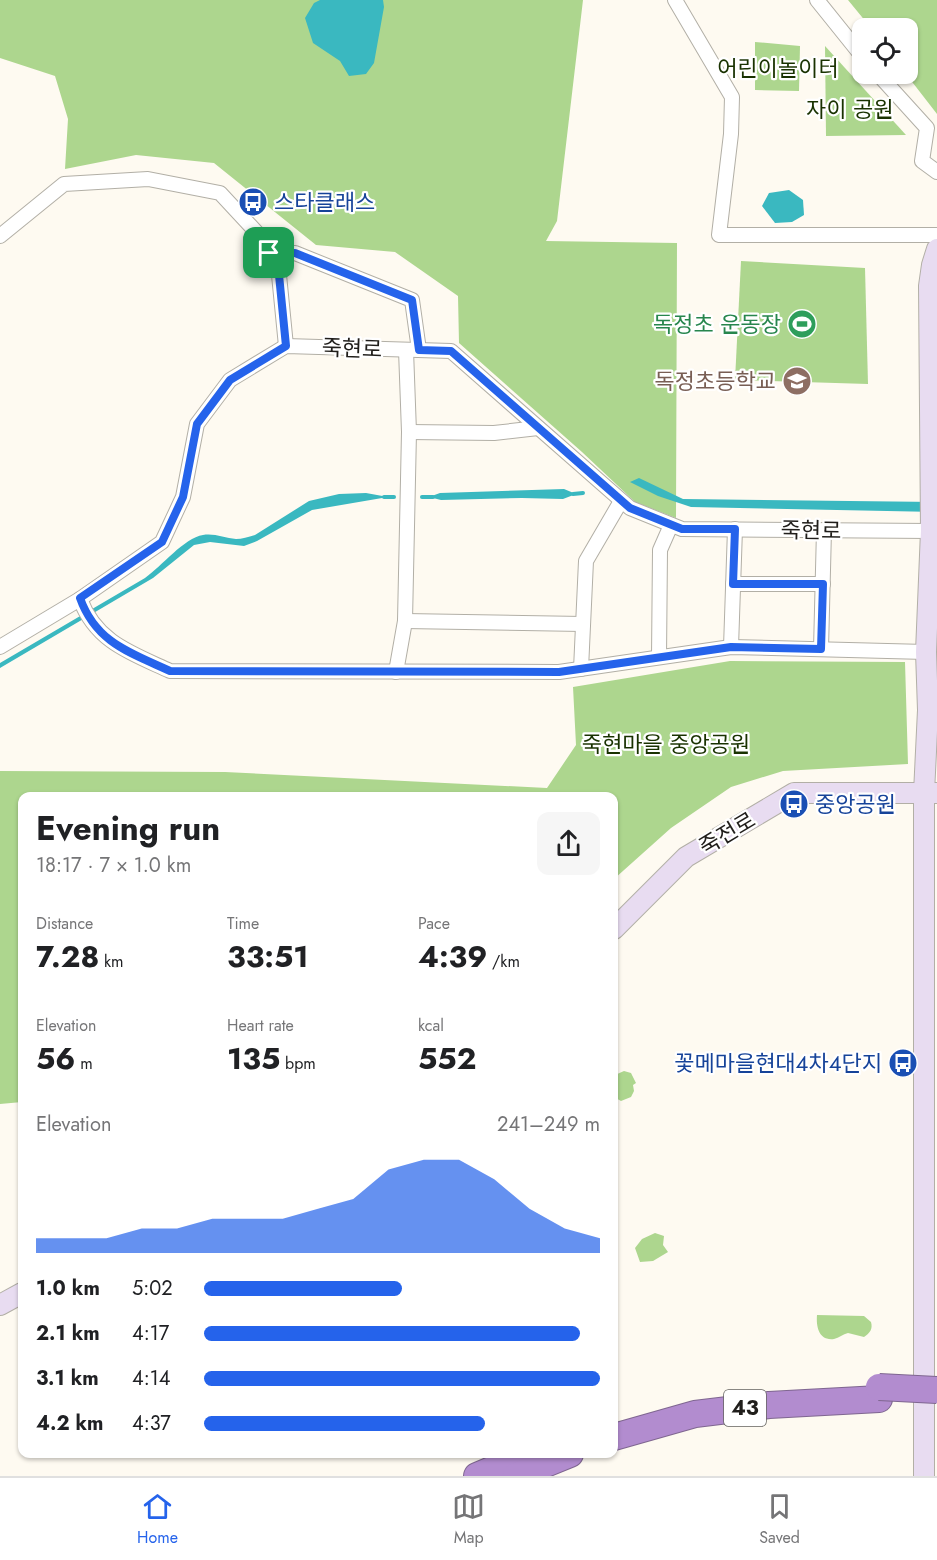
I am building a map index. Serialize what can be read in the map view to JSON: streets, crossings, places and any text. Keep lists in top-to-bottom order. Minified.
{"streets":{"highway":["43"],"street":["죽현로","죽전로"]},"parks":["어린이놀이터","자이 공원","죽현마을 중앙공원"],"places":{"bus stop":["스타클래스","중앙공원","꽃메마을현대4차4단지"],"sports":["독정초 운동장"],"school or university":["독정초등학교"]},"page":{"heading":["Evening run","18:17 · 7 × 1.0 km"],"stats":[["Distance","7.28 km"],["Time","33:51"],["Pace","4:39 /km"],["Elevation","56 m"],["Heart rate","135 bpm"],["kcal","552"]],"chart":["Elevation","241–249 m"],"list":[{"name":"1.0 km","note":"5:02"},{"name":"2.1 km","note":"4:17"},{"name":"3.1 km","note":"4:14"},{"name":"4.2 km","note":"4:37"}],"tabs":["Home","Map","Saved"]}}
